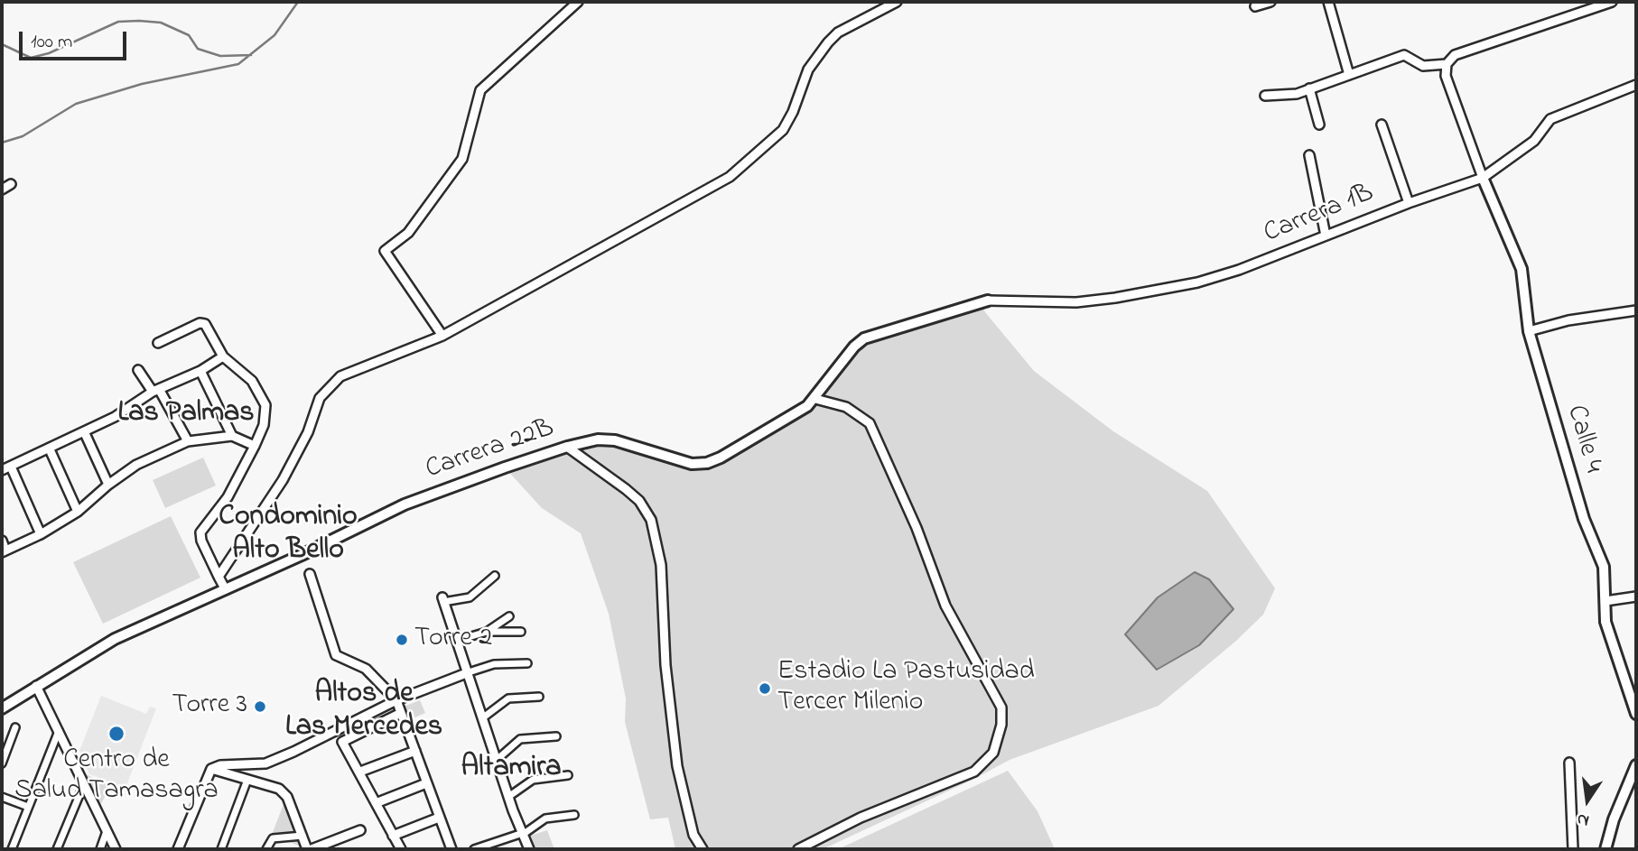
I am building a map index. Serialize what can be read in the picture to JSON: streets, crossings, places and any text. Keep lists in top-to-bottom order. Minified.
{"streets":{"street":["Carrera 1B","Calle 4","Carrera 22B"]},"crossings":[["Carrera 1B","Calle 4"],["Carrera 1B","Carrera 22B"]],"districts":["Las Palmas","Condominio Alto Bello","Altos de Las Mercedes","Altamira"],"places":["Torre 2","Estadio La Pastusidad Tercer Milenio","Torre 3","Centro de Salud Tamasagra"],"scale_bar":"100 m","north":"bottom"}
